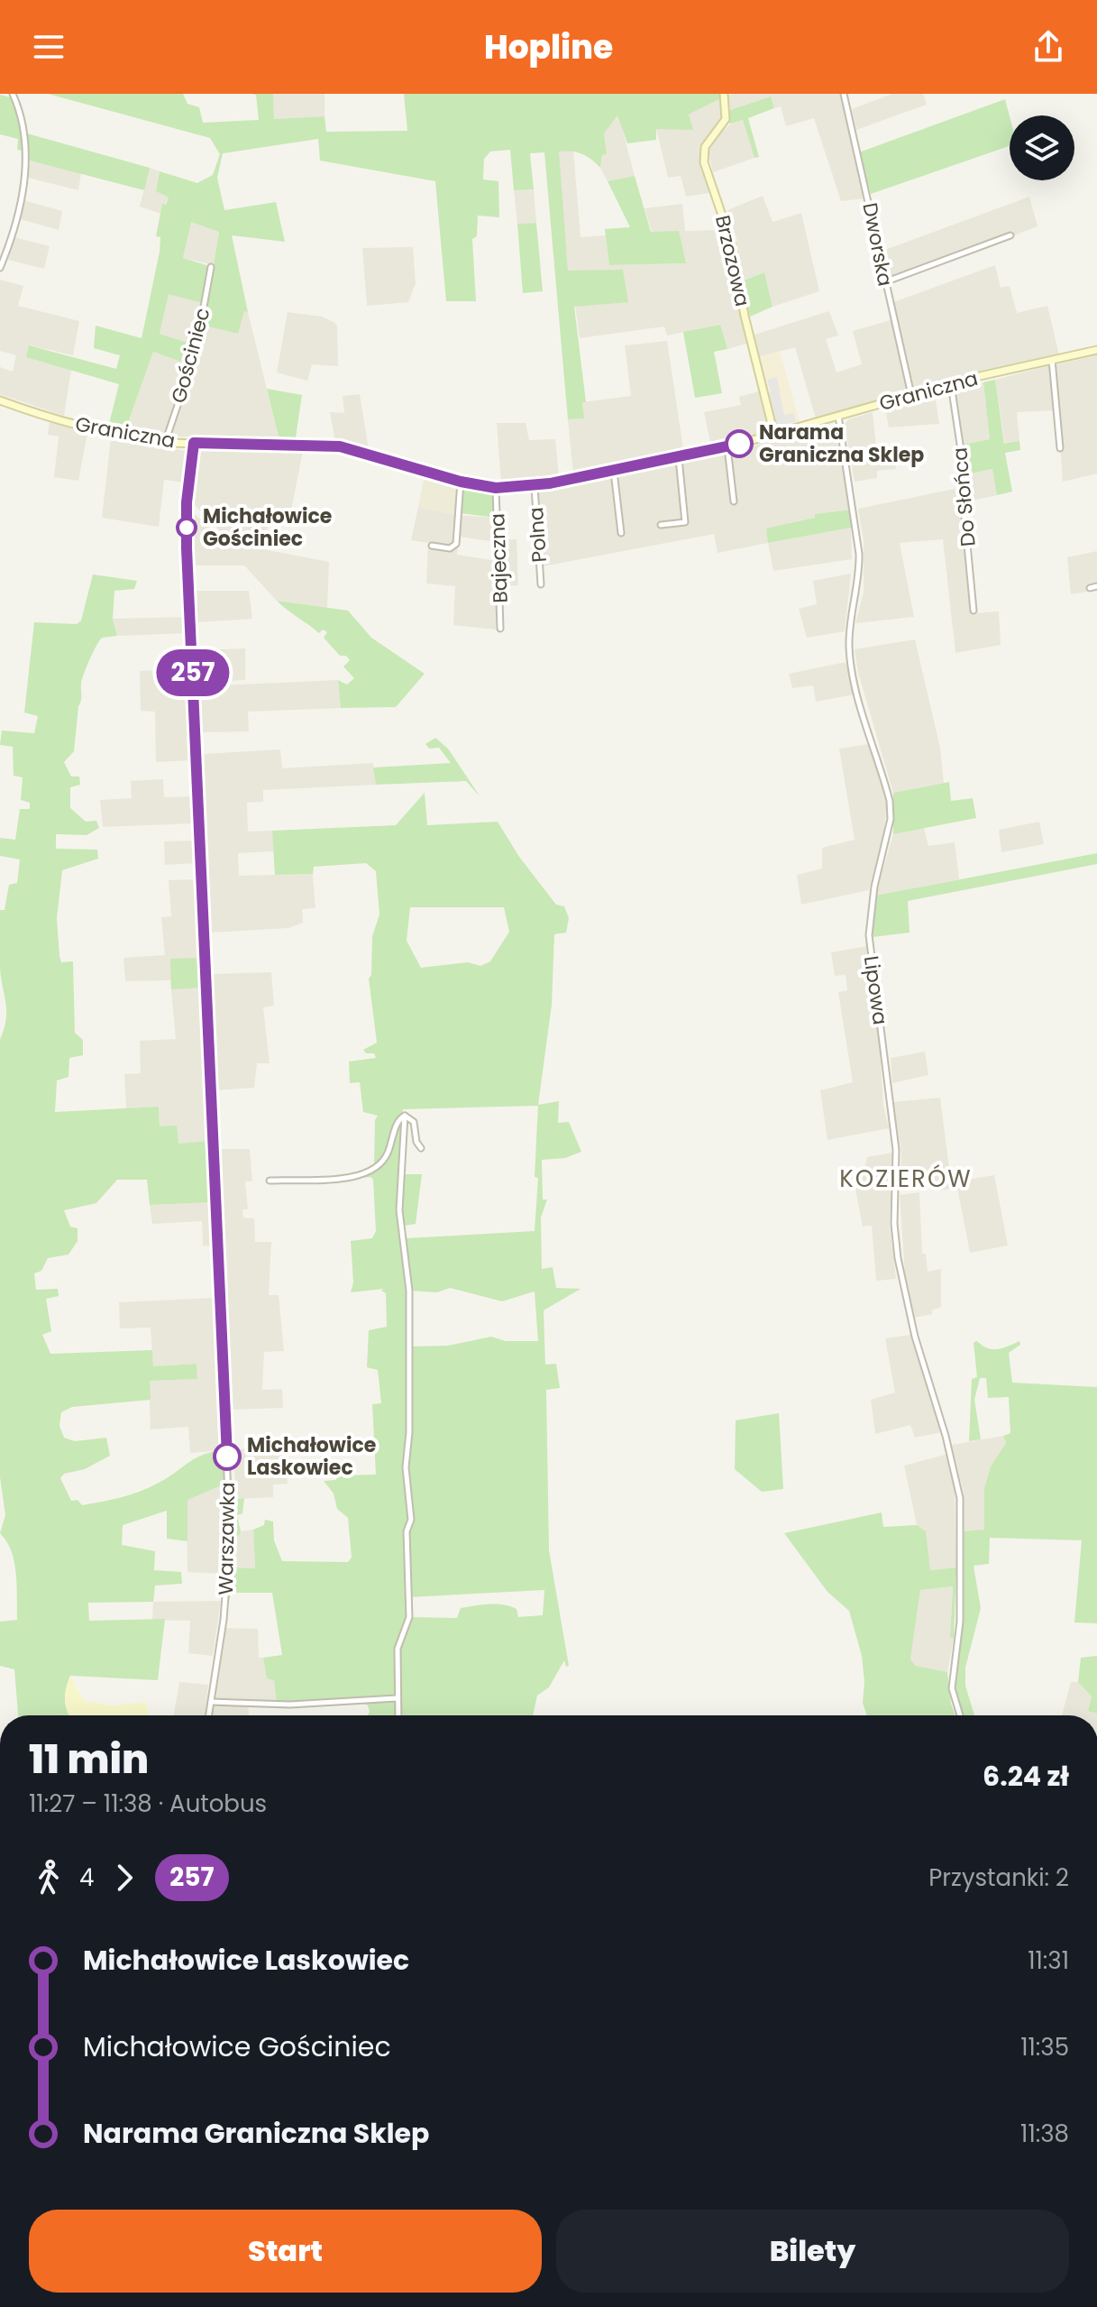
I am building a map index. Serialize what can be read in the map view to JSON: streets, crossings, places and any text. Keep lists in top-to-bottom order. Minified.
{"streets":{"street":["Dworska","Brzozowa","Gościniec","Graniczna","Do Słońca","Polna","Bajeczna","Lipowa","Warszawka"]},"crossings":[["Dworska","Graniczna"],["Brzozowa","Graniczna"],["Gościniec","Graniczna"],["Graniczna","Do Słońca"],["Graniczna","Polna"],["Graniczna","Bajeczna"],["Graniczna","Lipowa"],["Graniczna","Warszawka"]],"districts":["KOZIERÓW"],"places":["Narama Graniczna Sklep","Michałowice Gościniec","Michałowice Laskowiec"],"lines":["bus line 257"],"page":{"header":"Hopline","on_map":"257","heading":["11 min","11:27 – 11:38 · Autobus","6.24 zł"],"legs":["4","257","Przystanki: 2"],"list":[{"name":"Michałowice Laskowiec","value":"11:31"},{"name":"Michałowice Gościniec","value":"11:35"},{"name":"Narama Graniczna Sklep","value":"11:38"}],"buttons":["Start","Bilety"]}}
